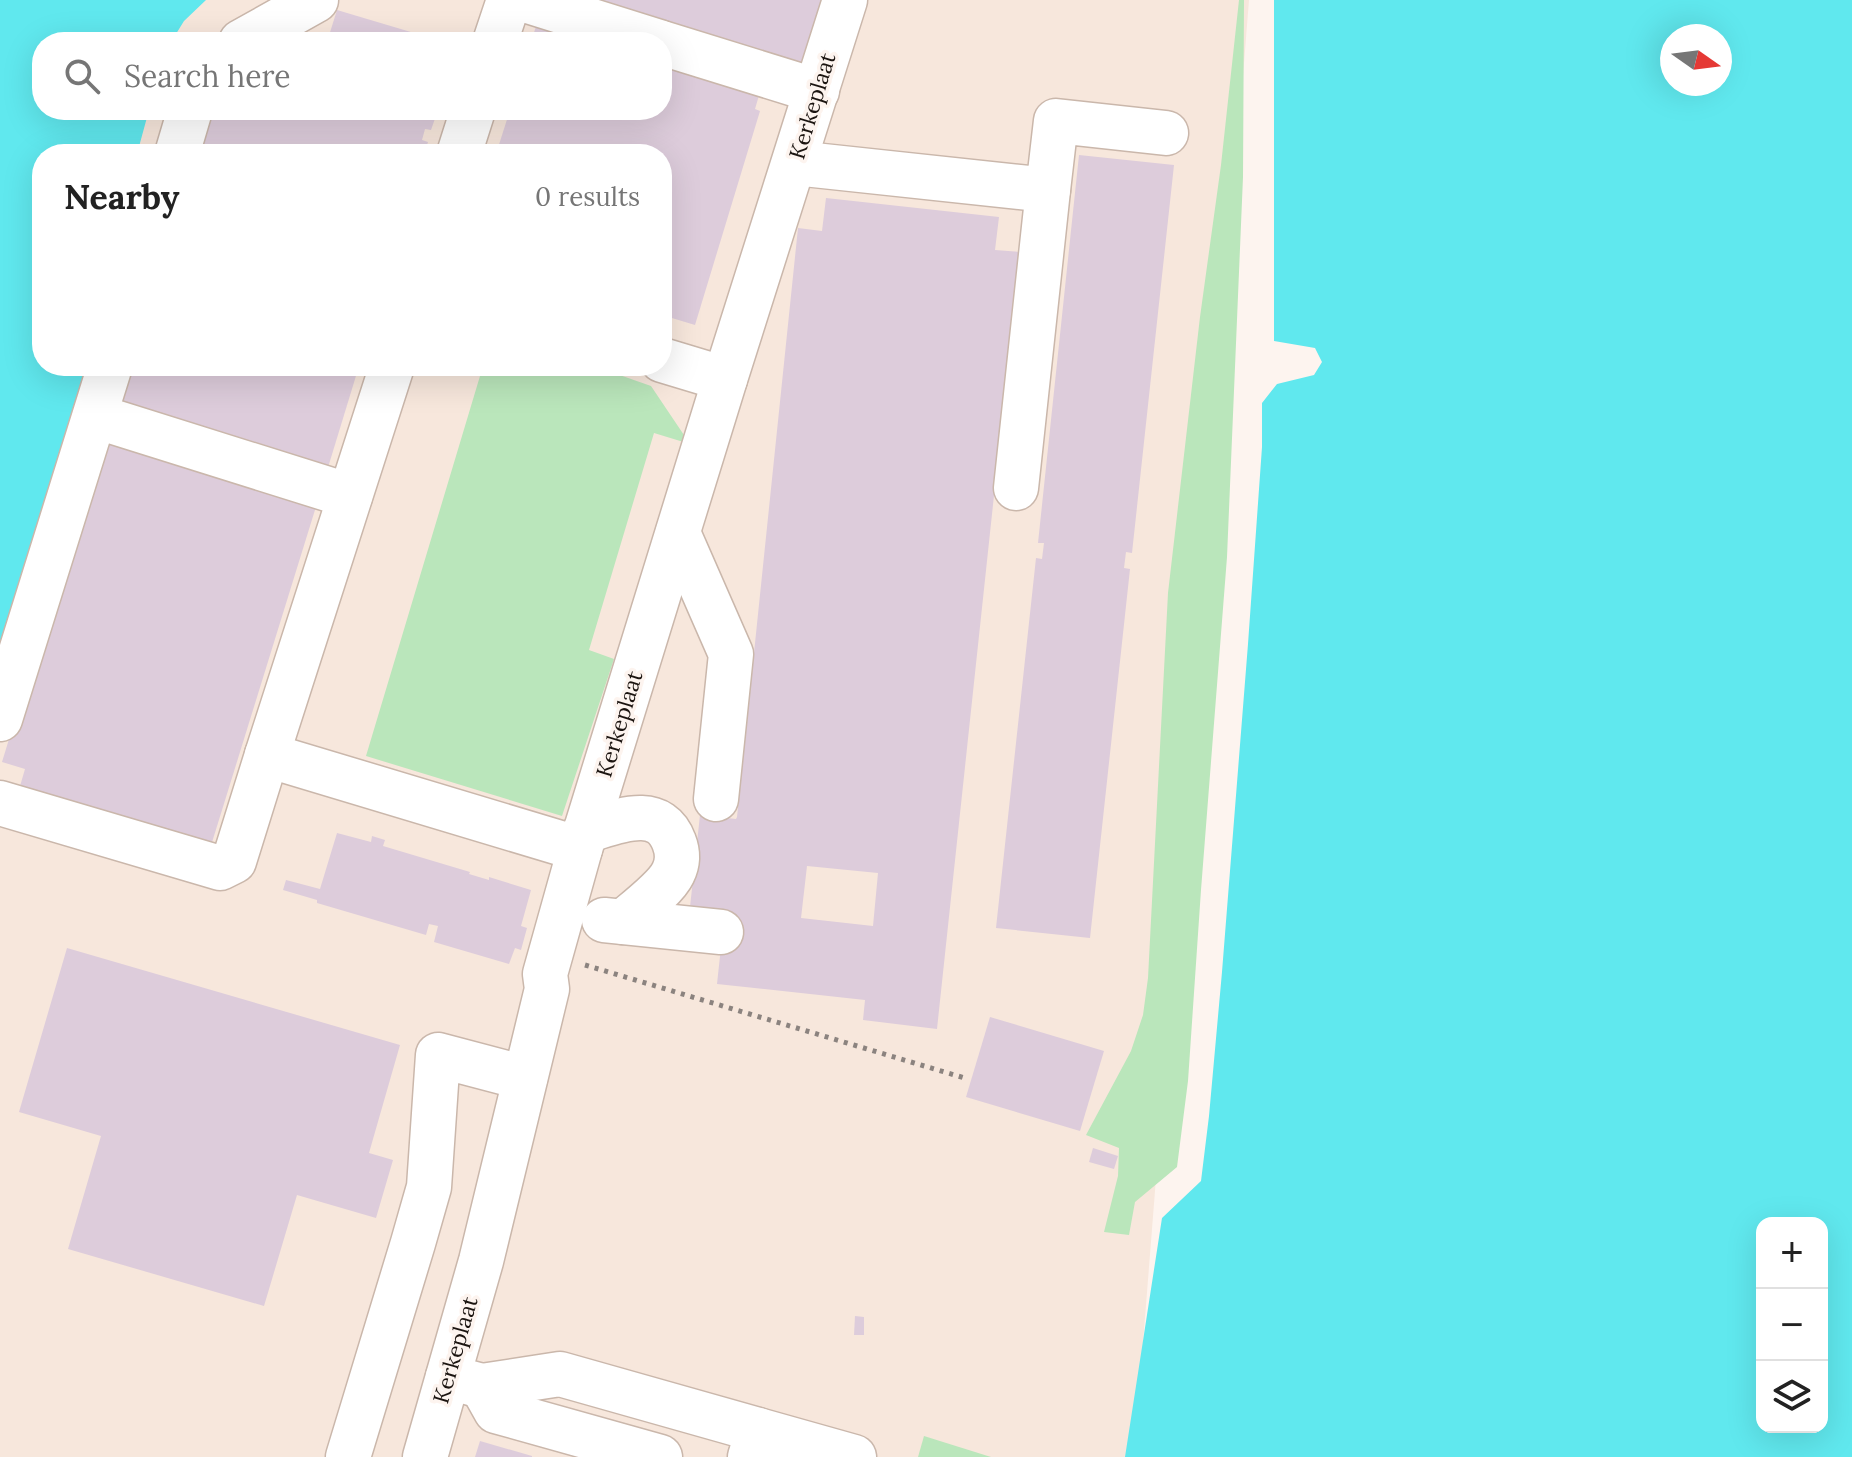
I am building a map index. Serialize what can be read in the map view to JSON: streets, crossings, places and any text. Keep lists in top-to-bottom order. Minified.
{"streets":{"street":["Kerkeplaat"]},"north":"right","page":{"search":"Search here","heading":["Nearby","0 results"],"map_buttons":["+","−"]}}
